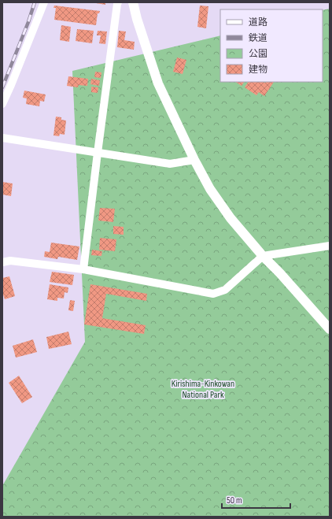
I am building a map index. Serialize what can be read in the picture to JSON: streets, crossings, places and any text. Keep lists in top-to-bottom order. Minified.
{"parks":["Kirishima-Kinkowan National Park"],"legend":["道路","鉄道","公園","建物"],"scale_bar":"50 m"}
